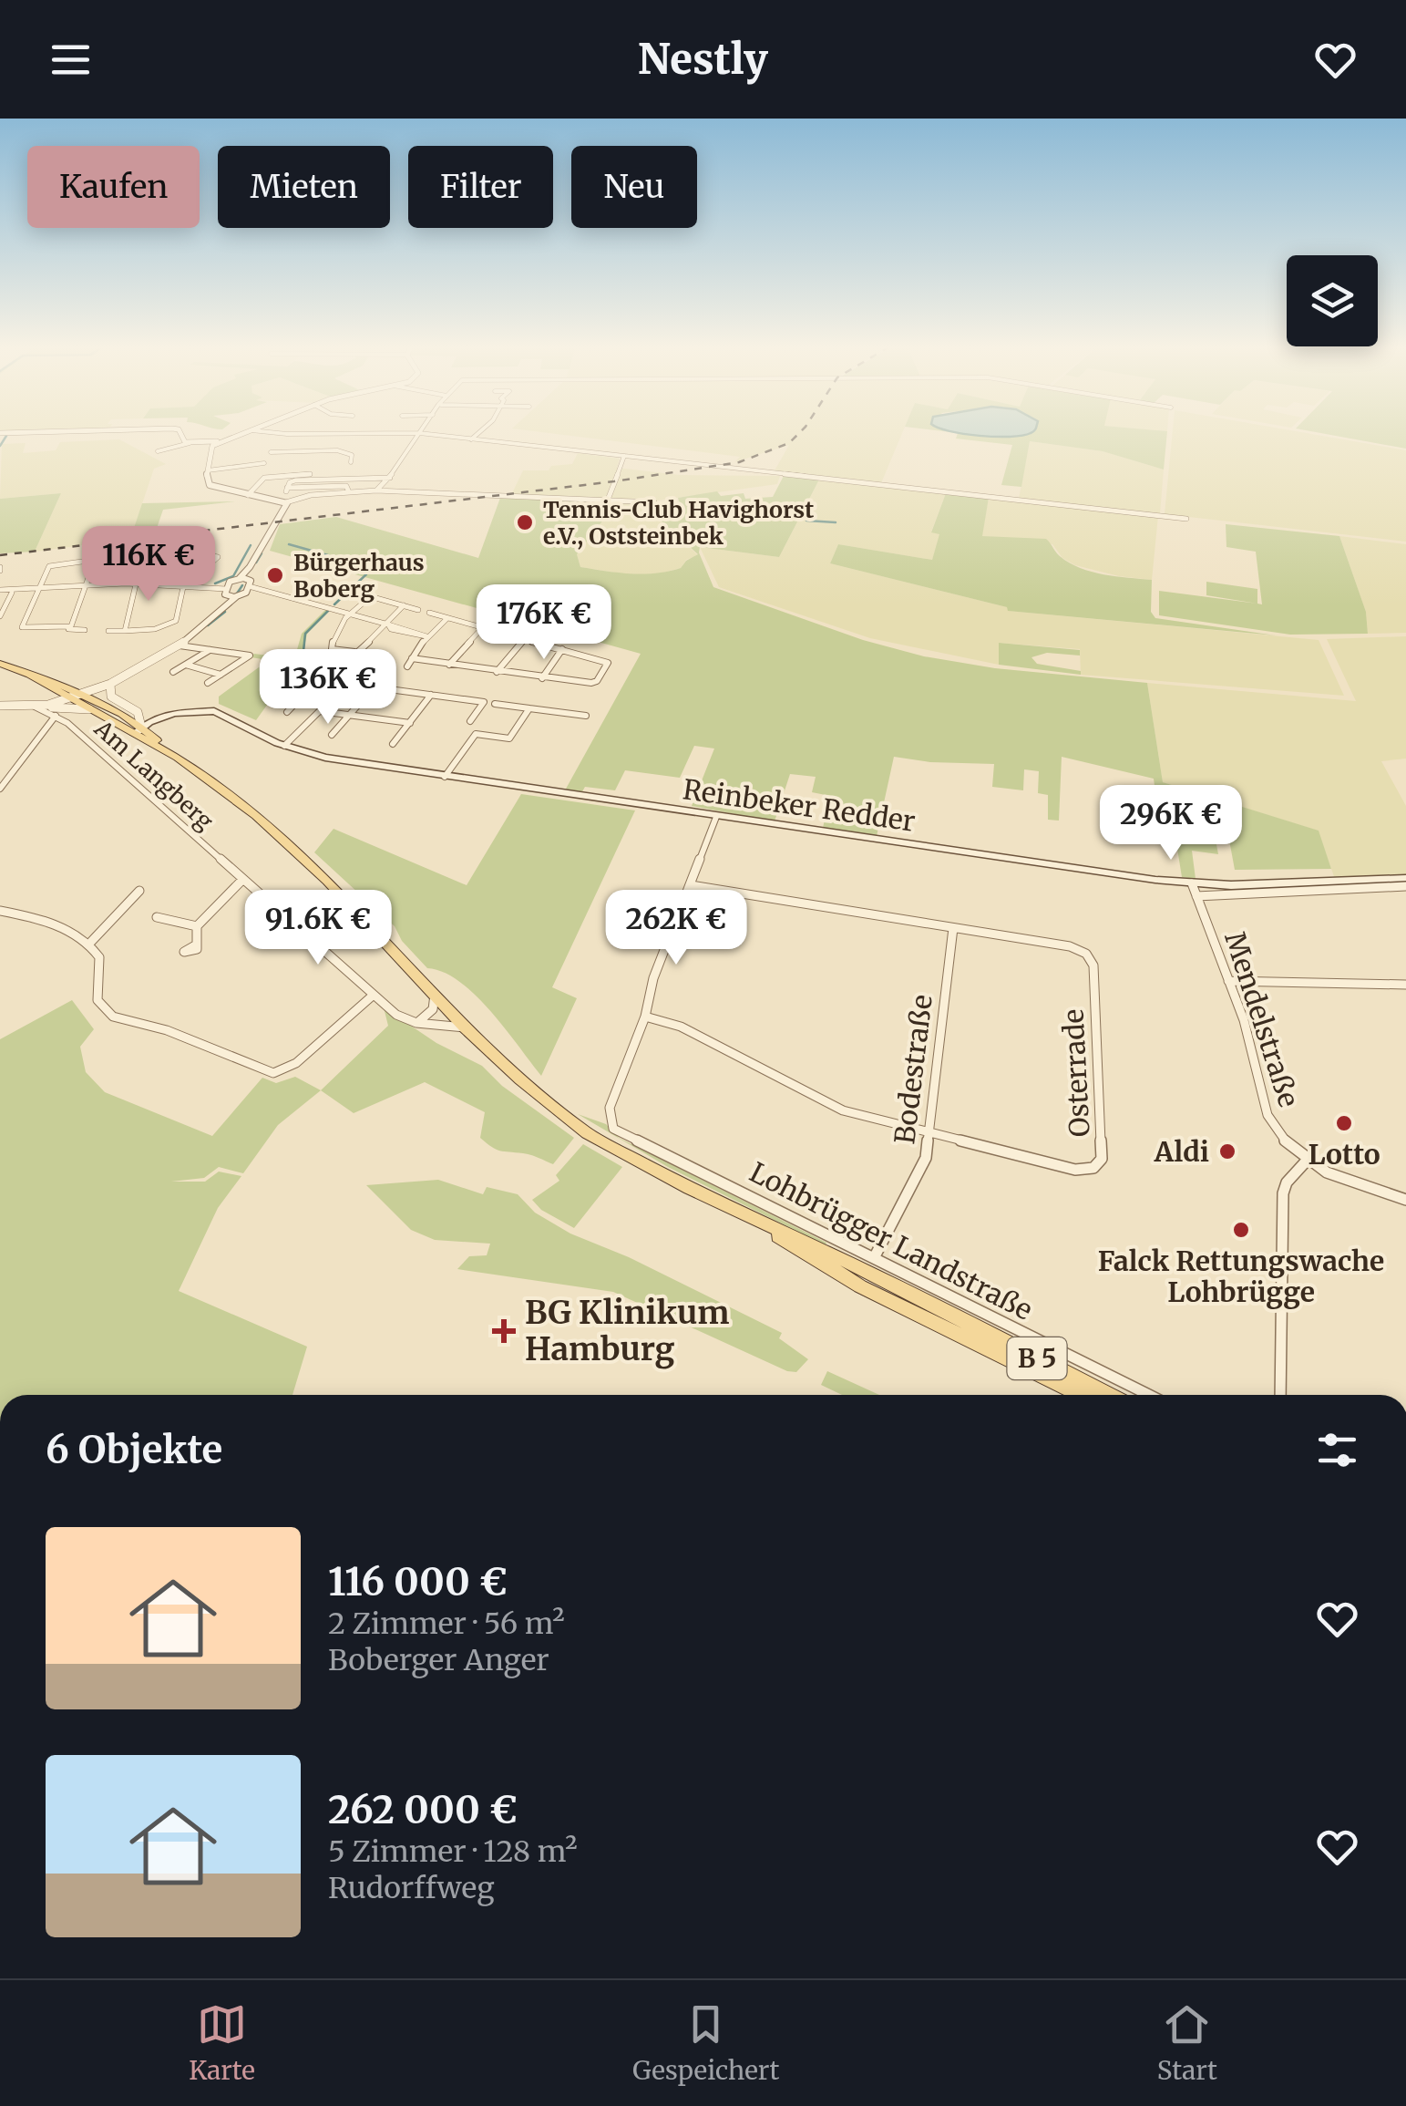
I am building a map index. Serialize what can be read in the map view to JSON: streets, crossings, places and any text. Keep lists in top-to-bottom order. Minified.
{"streets":{"main road":["Reinbeker Redder","B 5"],"street":["Am Langberg","Mendelstraße","Bodestraße","Osterrade","Lohbrügger Landstraße"]},"crossings":[["Am Langberg","B 5"],["Reinbeker Redder","Mendelstraße"],["Reinbeker Redder","B 5"],["Bodestraße","Osterrade"],["Bodestraße","Lohbrügger Landstraße"],["Osterrade","Lohbrügger Landstraße"]],"places":{"other":["Tennis-Club Havighorst e.V., Oststeinbek","Bürgerhaus Boberg","Lotto","Aldi","Falck Rettungswache Lohbrügge"],"health":["BG Klinikum Hamburg"]},"page":{"header":"Nestly","chip":["Kaufen","Mieten","Filter","Neu"],"price":["116K €","176K €","136K €","296K €","91.6K €","262K €"],"heading":"6 Objekte","list":[{"name":"116 000 €","note":"2 Zimmer · 56 m² · Boberger Anger"},{"name":"262 000 €","note":"5 Zimmer · 128 m² · Rudorffweg"}],"tabs":["Karte","Gespeichert","Start"]}}
